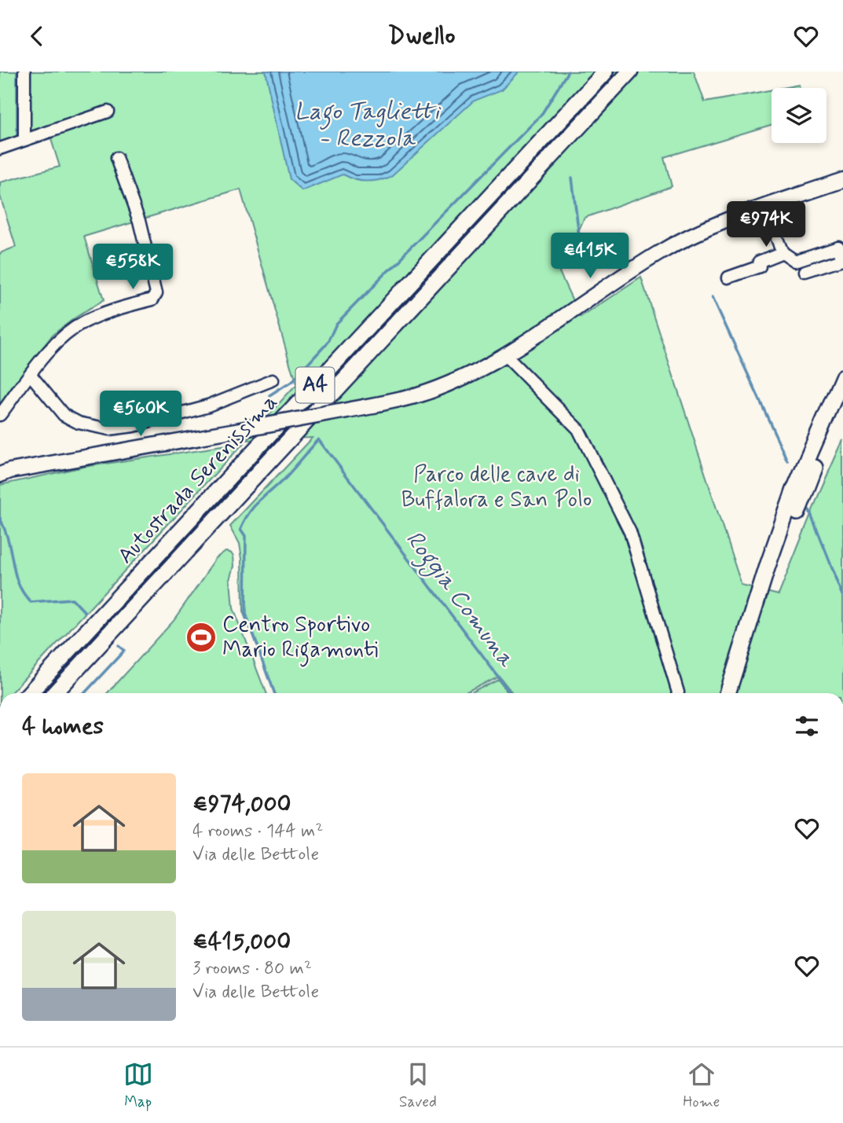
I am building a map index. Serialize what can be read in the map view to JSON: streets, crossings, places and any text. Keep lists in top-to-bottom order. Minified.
{"streets":{"highway":["A4","Autostrada Serenissima"]},"water":["Lago Taglietti - Rezzola","Roggia Comuna"],"parks":["Parco delle cave di Buffalora e San Polo"],"places":{"sports":["Centro Sportivo Mario Rigamonti"]},"page":{"header":"Dwello","price":["€974K","€415K","€558K","€560K"],"heading":"4 homes","list":[{"name":"€974,000","note":"4 rooms · 144 m² · Via delle Bettole"},{"name":"€415,000","note":"3 rooms · 80 m² · Via delle Bettole"}],"tabs":["Map","Saved","Home"]}}
